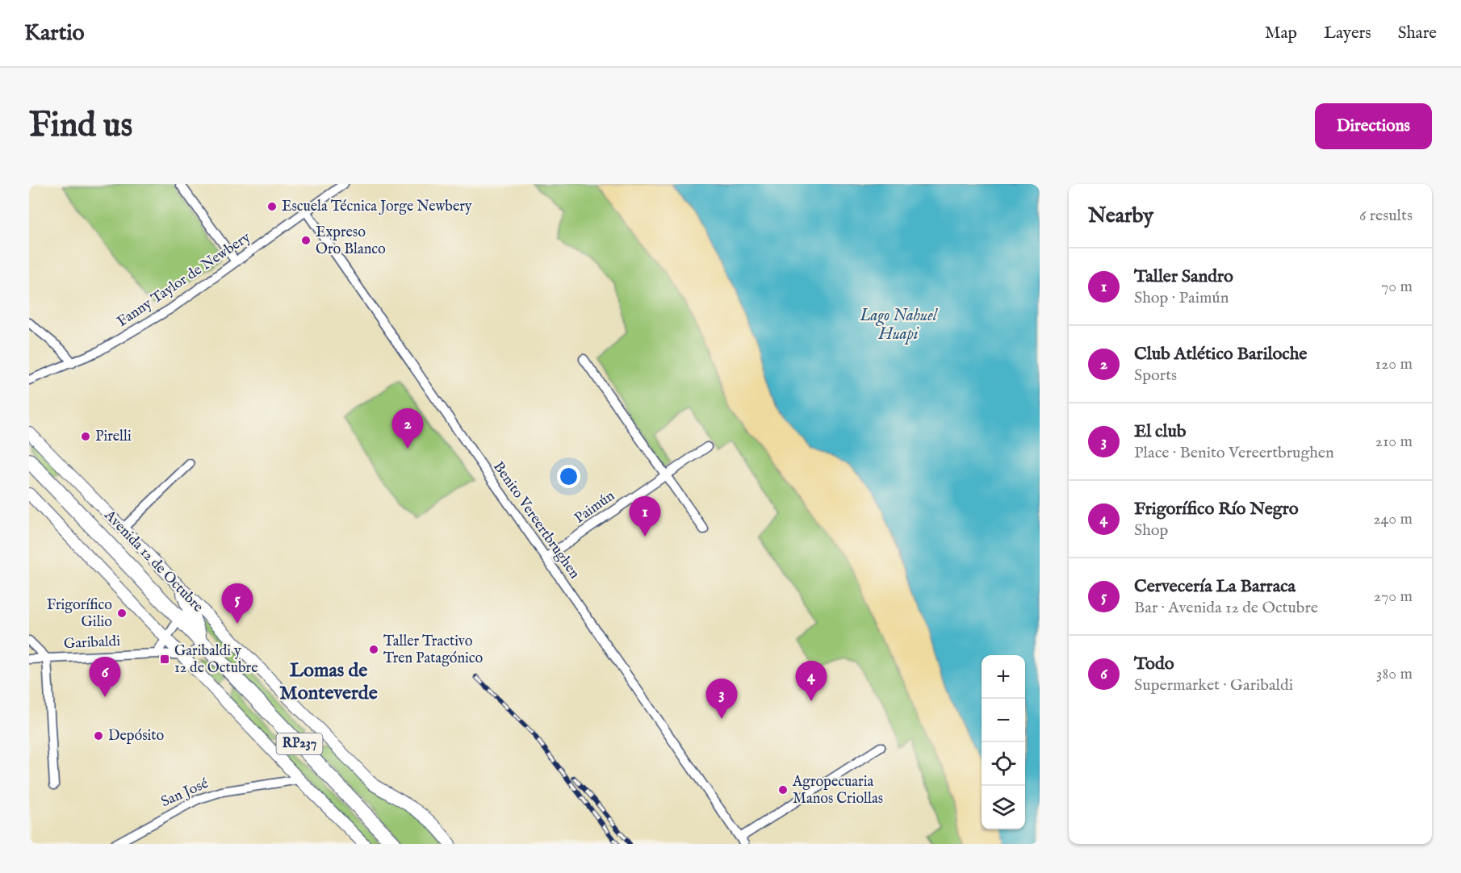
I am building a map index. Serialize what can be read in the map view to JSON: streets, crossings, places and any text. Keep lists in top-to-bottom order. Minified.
{"streets":{"main road":["Avenida 12 de Octubre","RP237"],"street":["Fanny Taylor de Newbery","Paimún","Benito Vereertbrughen","Garibaldi","San José"]},"crossings":[["Fanny Taylor de Newbery","Benito Vereertbrughen"],["Paimún","Benito Vereertbrughen"],["Avenida 12 de Octubre","Garibaldi"]],"districts":["Lomas de Monteverde"],"water":["Lago Nahuel Huapi"],"places":{"other":["Escuela Técnica Jorge Newbery","Expreso Oro Blanco","Pirelli","Frigorífico Gilio","Taller Tractivo Tren Patagónico","Depósito","Agropecuaria Manos Criollas"],"transit":["Garibaldi y 12 de Octubre"]},"page":{"header":"Kartio","nav":["Map","Layers","Share"],"buttons":"Directions","title":"Find us","heading":["Nearby","6 results"],"list":[{"mark":"1","name":"Taller Sandro","note":"Shop · Paimún","value":"70 m"},{"mark":"2","name":"Club Atlético Bariloche","note":"Sports","value":"120 m"},{"mark":"3","name":"El club","note":"Place · Benito Vereertbrughen","value":"210 m"},{"mark":"4","name":"Frigorífico Río Negro","note":"Shop","value":"240 m"},{"mark":"5","name":"Cervecería La Barraca","note":"Bar · Avenida 12 de Octubre","value":"270 m"},{"mark":"6","name":"Todo","note":"Supermarket · Garibaldi","value":"380 m"}],"pins":["2","1","5","6","4","3"],"map_buttons":["+","−"]}}
